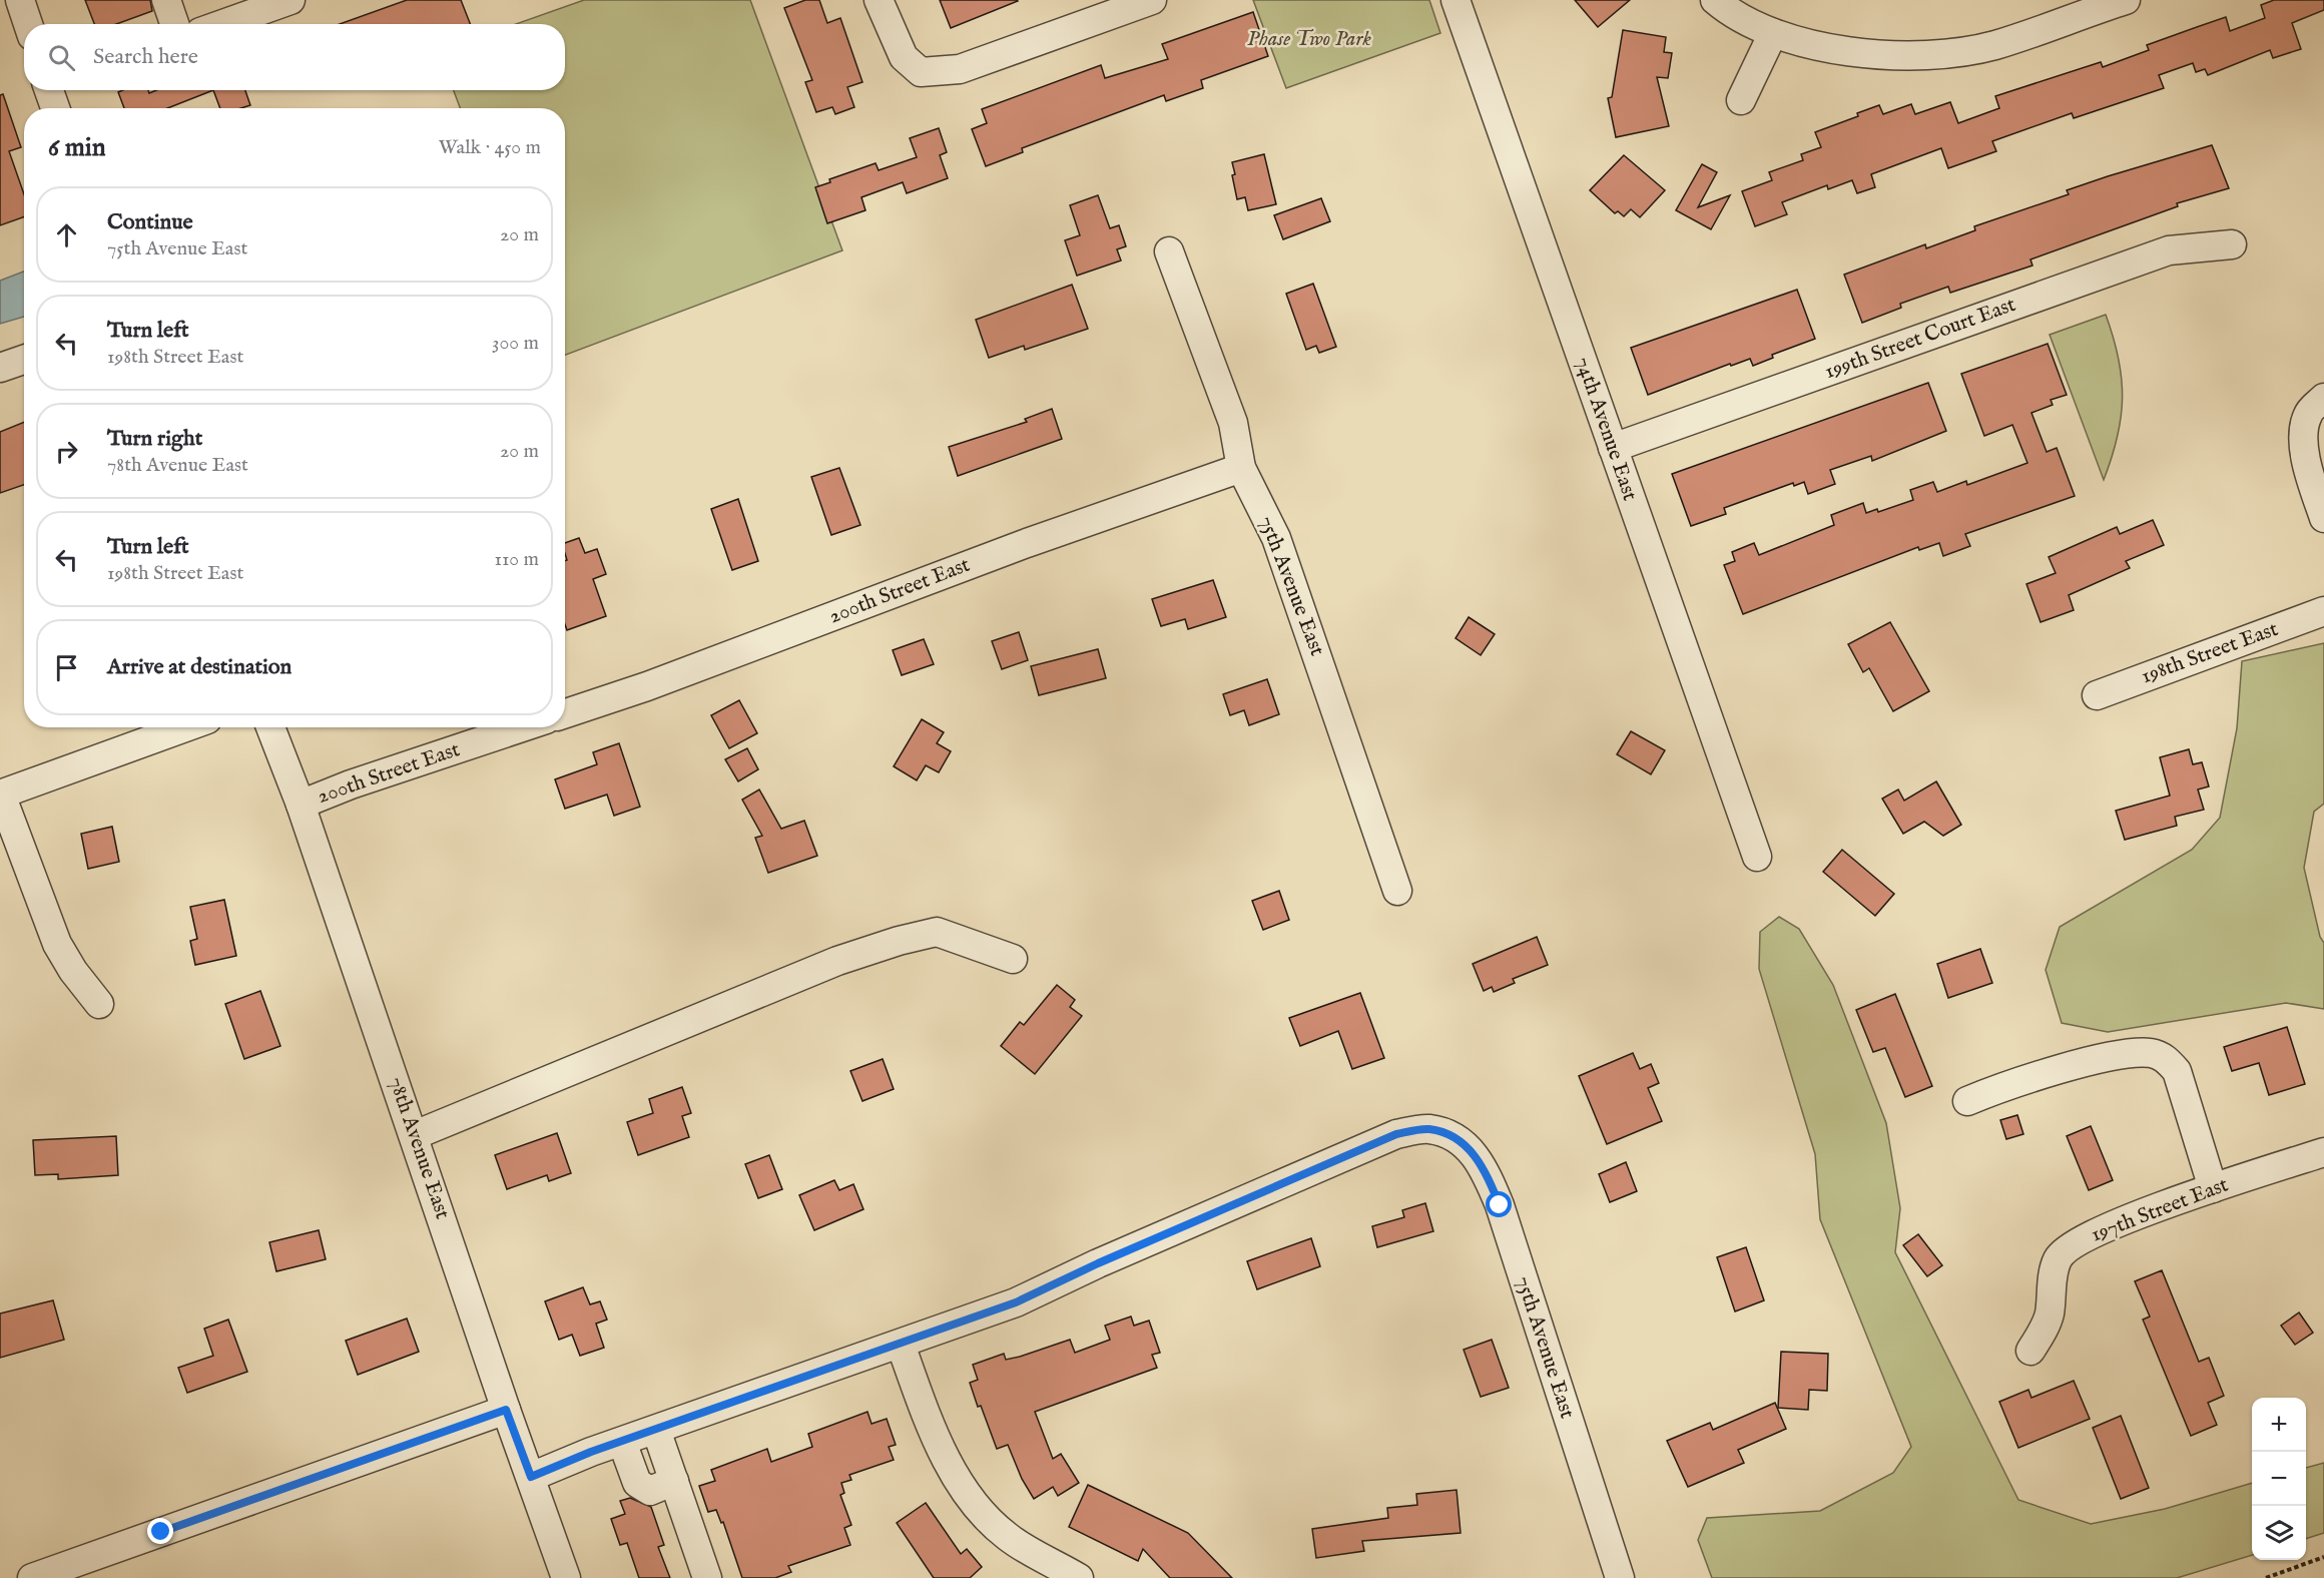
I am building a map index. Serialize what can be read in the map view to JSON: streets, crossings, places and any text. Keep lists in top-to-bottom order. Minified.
{"streets":{"street":["199th Street Court East","74th Avenue East","75th Avenue East","200th Street East","198th Street East","78th Avenue East","197th Street East"]},"crossings":[["199th Street Court East","74th Avenue East"],["75th Avenue East","200th Street East"],["200th Street East","78th Avenue East"]],"parks":["Phase Two Park"],"page":{"search":"Search here","heading":["6 min","Walk · 450 m"],"list":[["Continue","75th Avenue East","20 m"],["Turn left","198th Street East","300 m"],["Turn right","78th Avenue East","20 m"],["Turn left","198th Street East","110 m"],"Arrive at destination"],"map_buttons":["+","−"]}}
